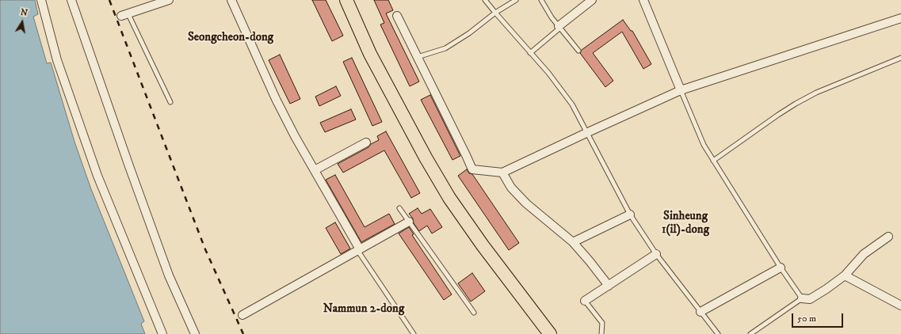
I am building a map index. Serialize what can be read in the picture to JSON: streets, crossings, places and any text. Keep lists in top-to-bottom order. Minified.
{"districts":["Seongcheon-dong","Sinheung 1(il)-dong","Nammun 2-dong"],"scale_bar":"50 m","north":"top"}
